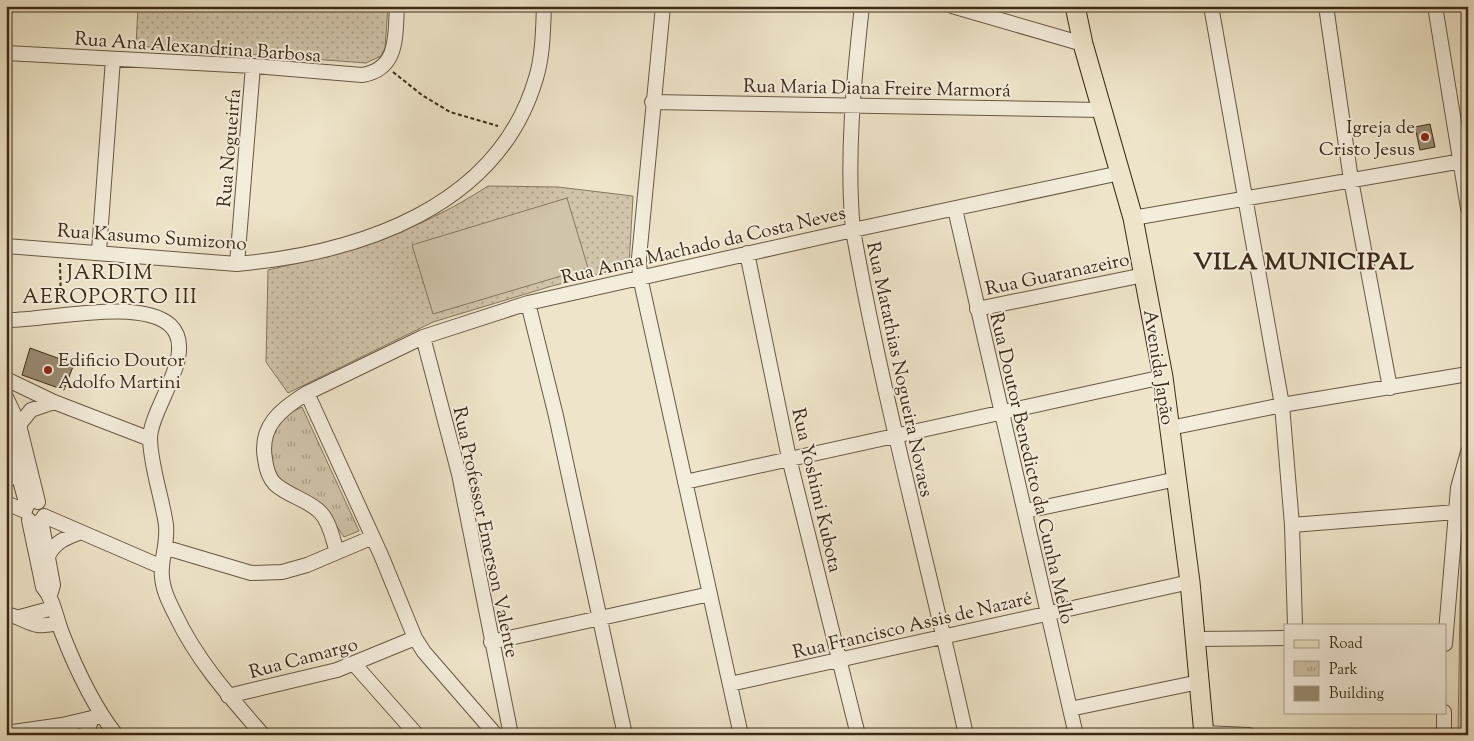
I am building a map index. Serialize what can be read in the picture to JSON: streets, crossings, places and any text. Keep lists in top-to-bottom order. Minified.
{"streets":{"main road":["Avenida Japão"],"street":["Rua Ana Alexandrina Barbosa","Rua Maria Diana Freire Marmorá","Rua Nogueirfa","Rua Kasumo Sumizono","Rua Anna Machado da Costa Neves","Rua Guaranazeiro","Rua Matathias Nogueira Novaes","Rua Doutor Benedicto da Cunha Mello","Rua Yoshimi Kubota","Rua Professor Emerson Valente","Rua Francisco Assis de Nazaré","Rua Camargo"]},"crossings":[["Rua Ana Alexandrina Barbosa","Rua Nogueirfa"],["Rua Maria Diana Freire Marmorá","Avenida Japão"],["Rua Maria Diana Freire Marmorá","Rua Matathias Nogueira Novaes"],["Rua Nogueirfa","Rua Kasumo Sumizono"],["Rua Anna Machado da Costa Neves","Avenida Japão"],["Rua Anna Machado da Costa Neves","Rua Matathias Nogueira Novaes"],["Rua Anna Machado da Costa Neves","Rua Doutor Benedicto da Cunha Mello"],["Rua Anna Machado da Costa Neves","Rua Yoshimi Kubota"],["Rua Anna Machado da Costa Neves","Rua Professor Emerson Valente"],["Rua Guaranazeiro","Avenida Japão"],["Rua Guaranazeiro","Rua Doutor Benedicto da Cunha Mello"],["Avenida Japão","Rua Francisco Assis de Nazaré"],["Rua Matathias Nogueira Novaes","Rua Francisco Assis de Nazaré"],["Rua Doutor Benedicto da Cunha Mello","Rua Francisco Assis de Nazaré"],["Rua Yoshimi Kubota","Rua Francisco Assis de Nazaré"]],"districts":["VILA MUNICIPAL","JARDIM AEROPORTO III"],"places":["Igreja de Cristo Jesus","Edificio Doutor Adolfo Martini"],"legend":["Road","Park","Building"]}
